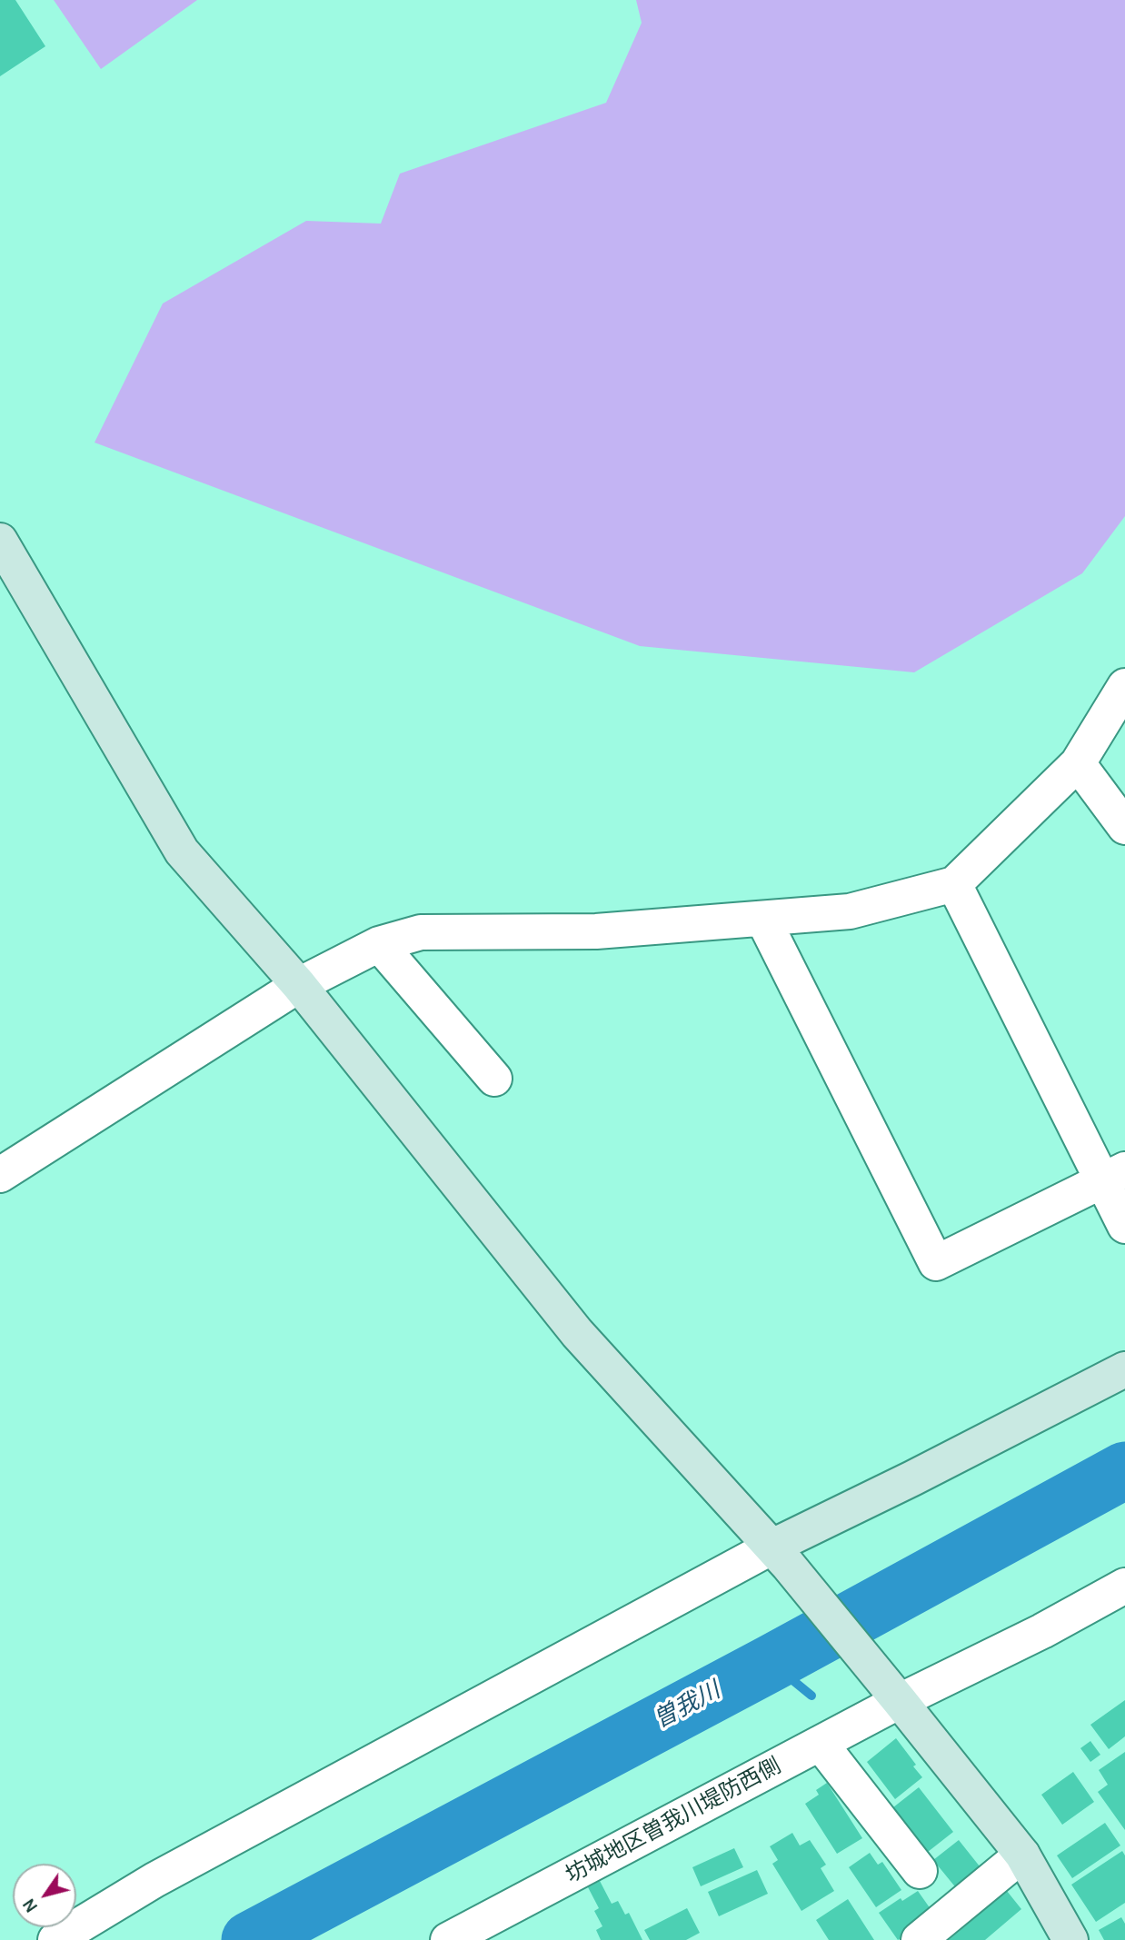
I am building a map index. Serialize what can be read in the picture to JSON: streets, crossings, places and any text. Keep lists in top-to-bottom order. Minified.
{"streets":{"street":["坊城地区曽我川堤防西側"]},"water":["曽我川"],"north":"bottom left"}
